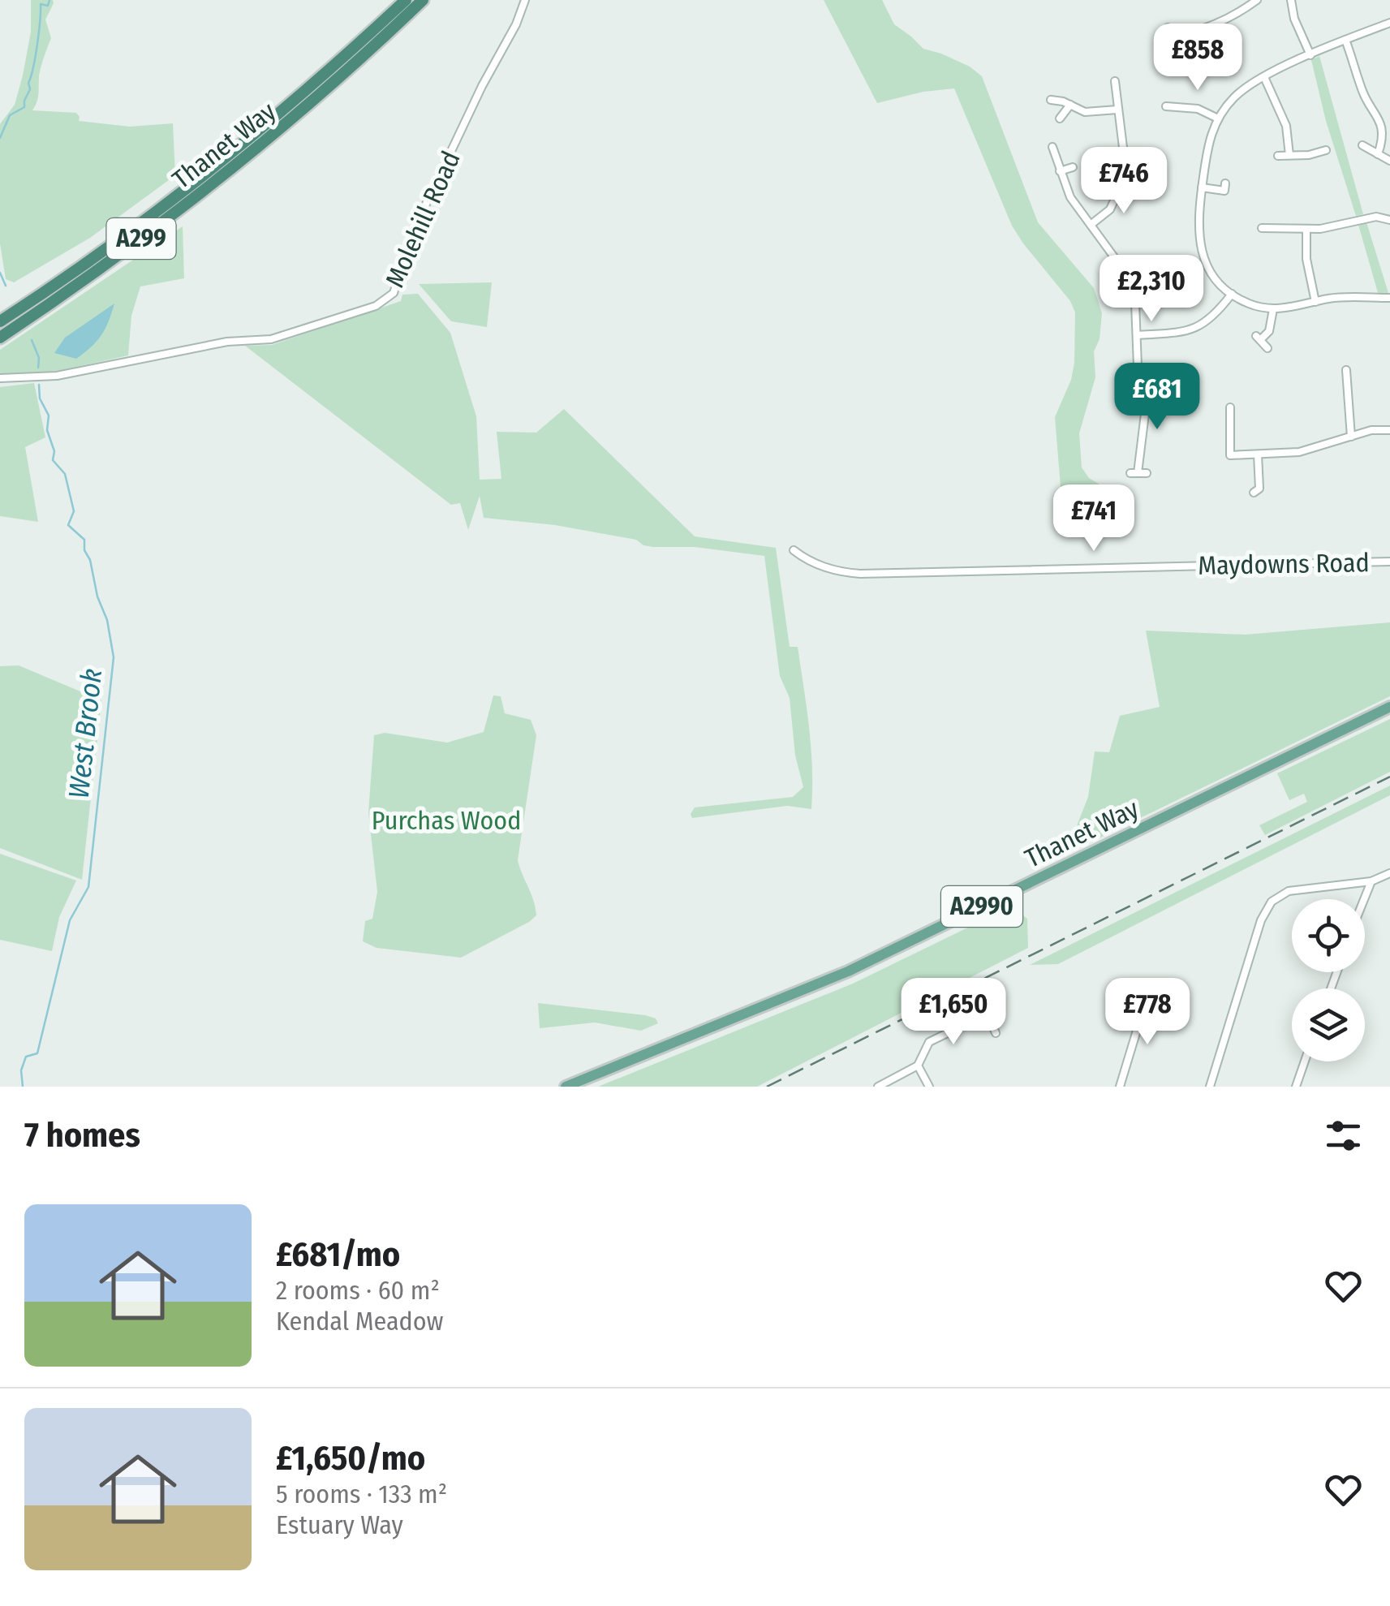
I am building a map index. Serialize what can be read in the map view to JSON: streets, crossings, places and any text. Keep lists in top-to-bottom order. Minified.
{"streets":{"highway":["Thanet Way","A299"],"main road":["A2990"],"street":["Molehill Road","Maydowns Road"]},"water":["West Brook"],"parks":["Purchas Wood"],"page":{"price":["£858","£746","£2,310","£681","£741","£1,650","£778"],"heading":"7 homes","list":[{"name":"£681/mo","note":"2 rooms · 60 m² · Kendal Meadow"},{"name":"£1,650/mo","note":"5 rooms · 133 m² · Estuary Way"}]}}
